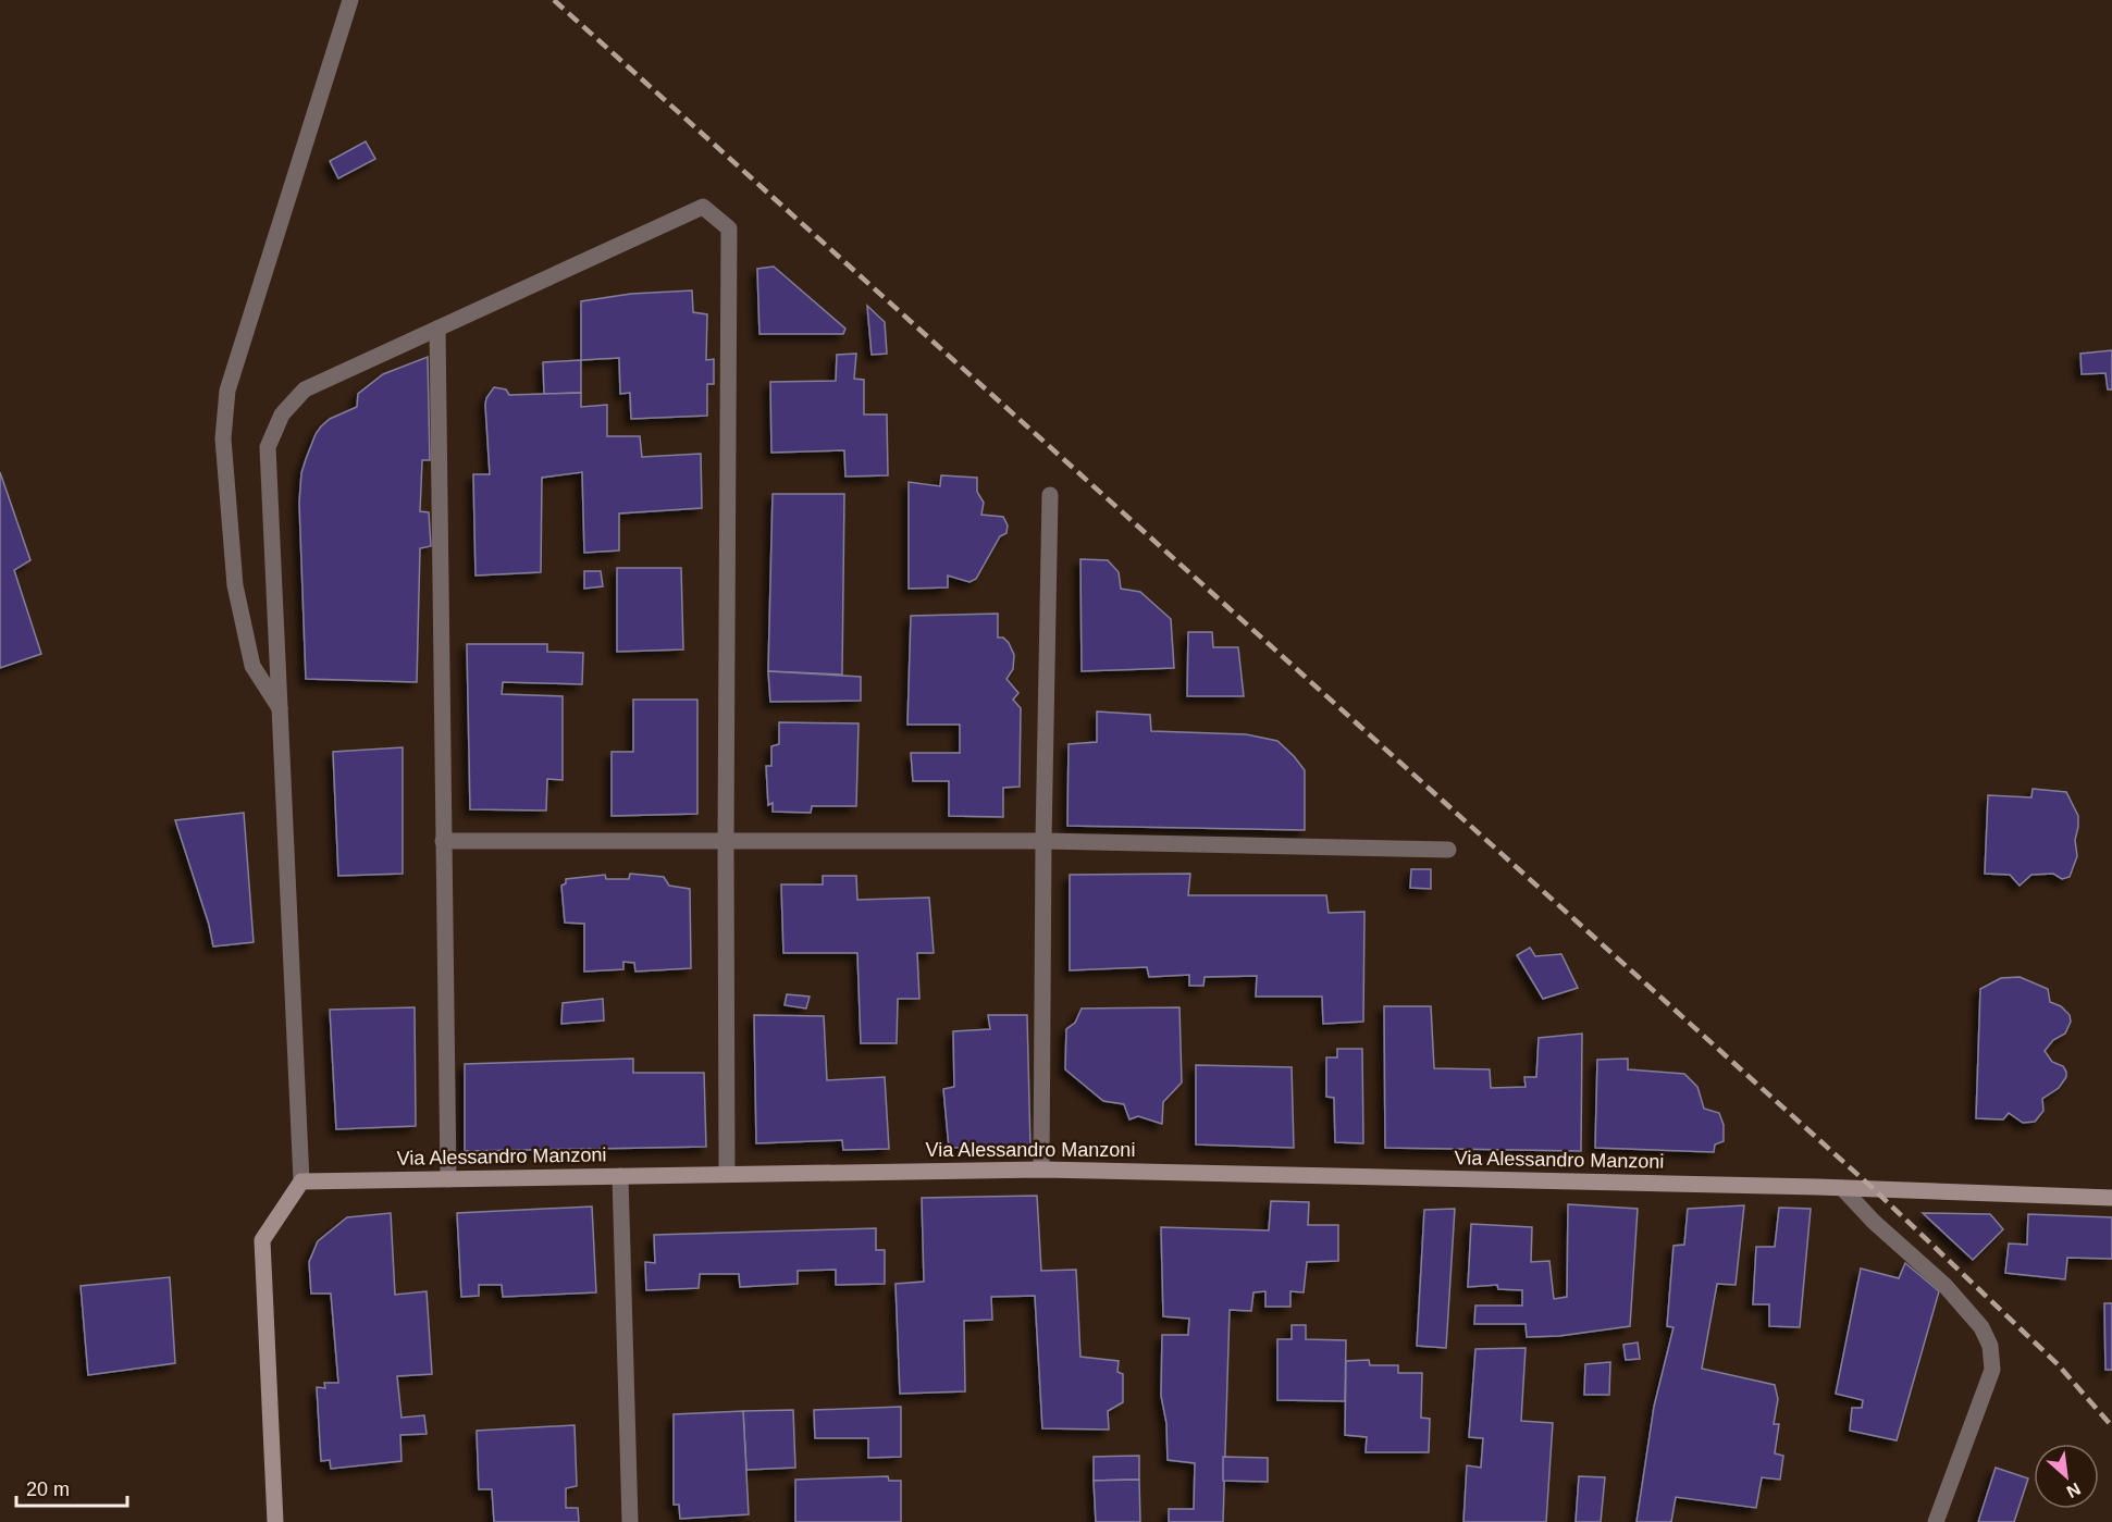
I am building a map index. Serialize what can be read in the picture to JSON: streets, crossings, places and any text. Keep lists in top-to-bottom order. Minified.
{"streets":{"main road":["Via Alessandro Manzoni"]},"scale_bar":"20 m","north":"bottom right"}
